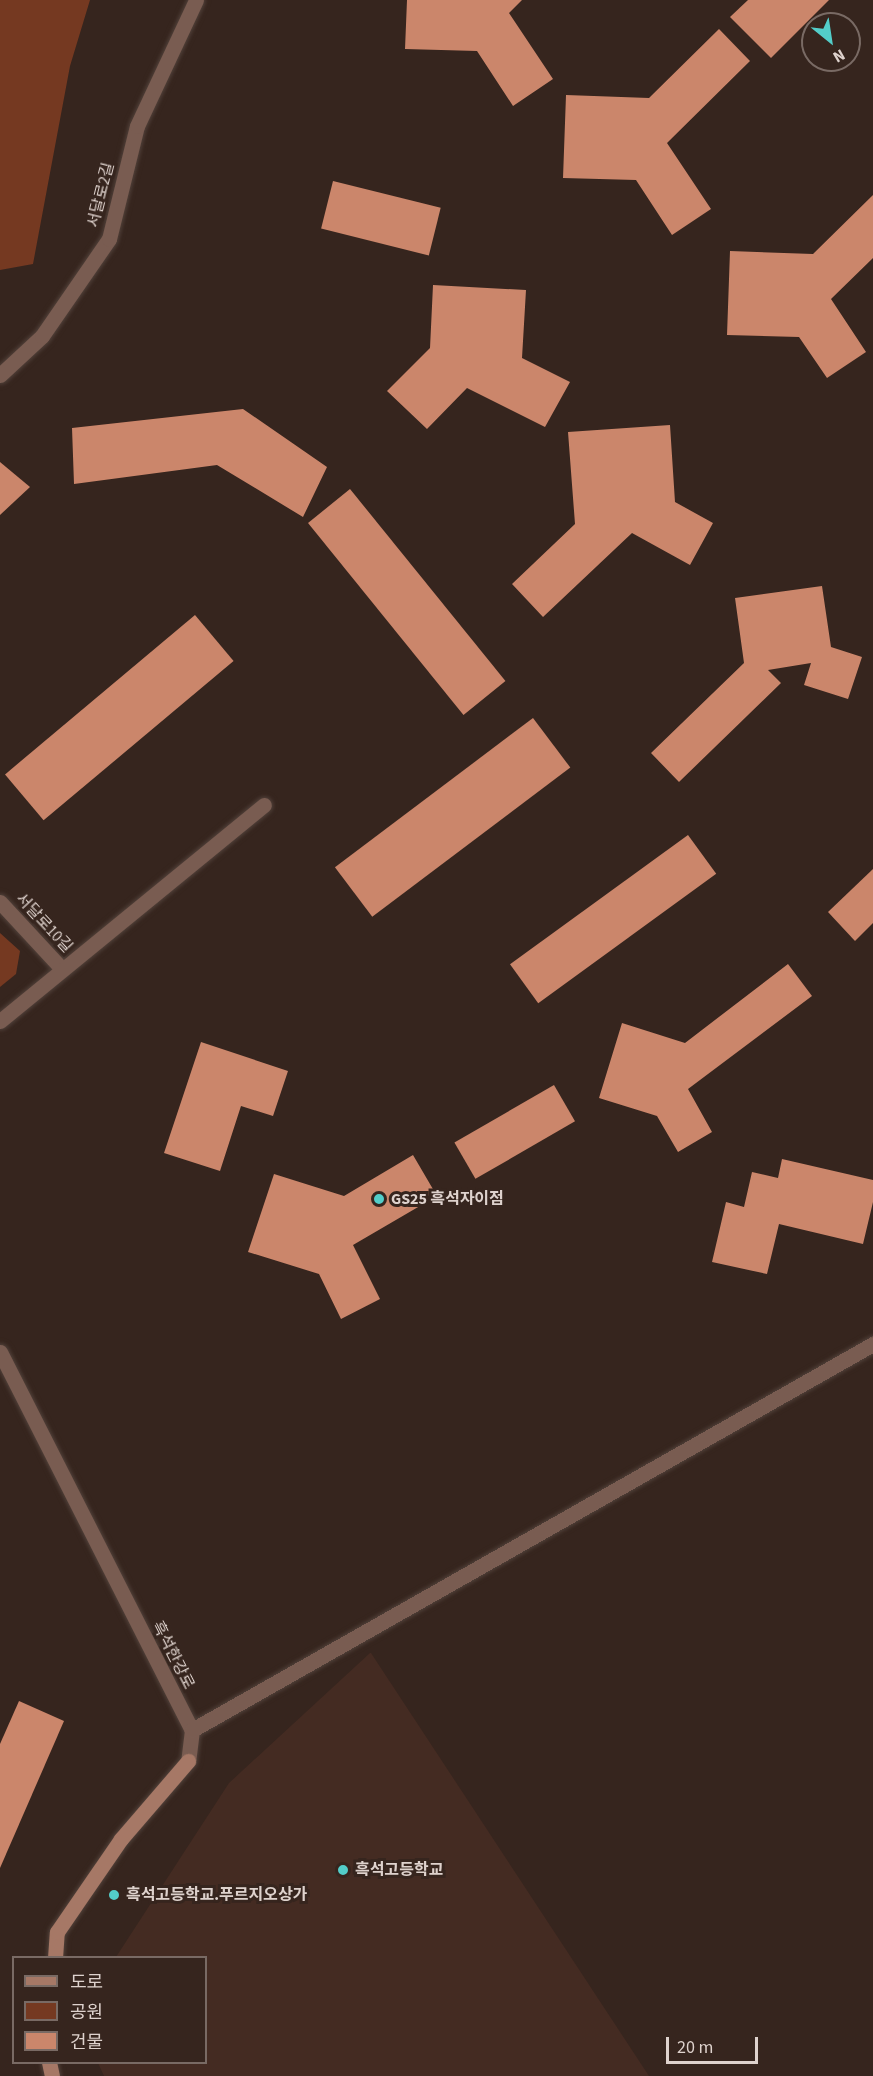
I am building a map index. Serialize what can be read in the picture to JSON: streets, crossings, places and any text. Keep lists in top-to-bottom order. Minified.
{"streets":{"street":["서달로2길","서달로10길","흑석한강로"]},"places":["GS25 흑석자이점","흑석고등학교","흑석고등학교.푸르지오상가"],"legend":["도로","공원","건물"],"scale_bar":"20 m","north":"bottom right"}
